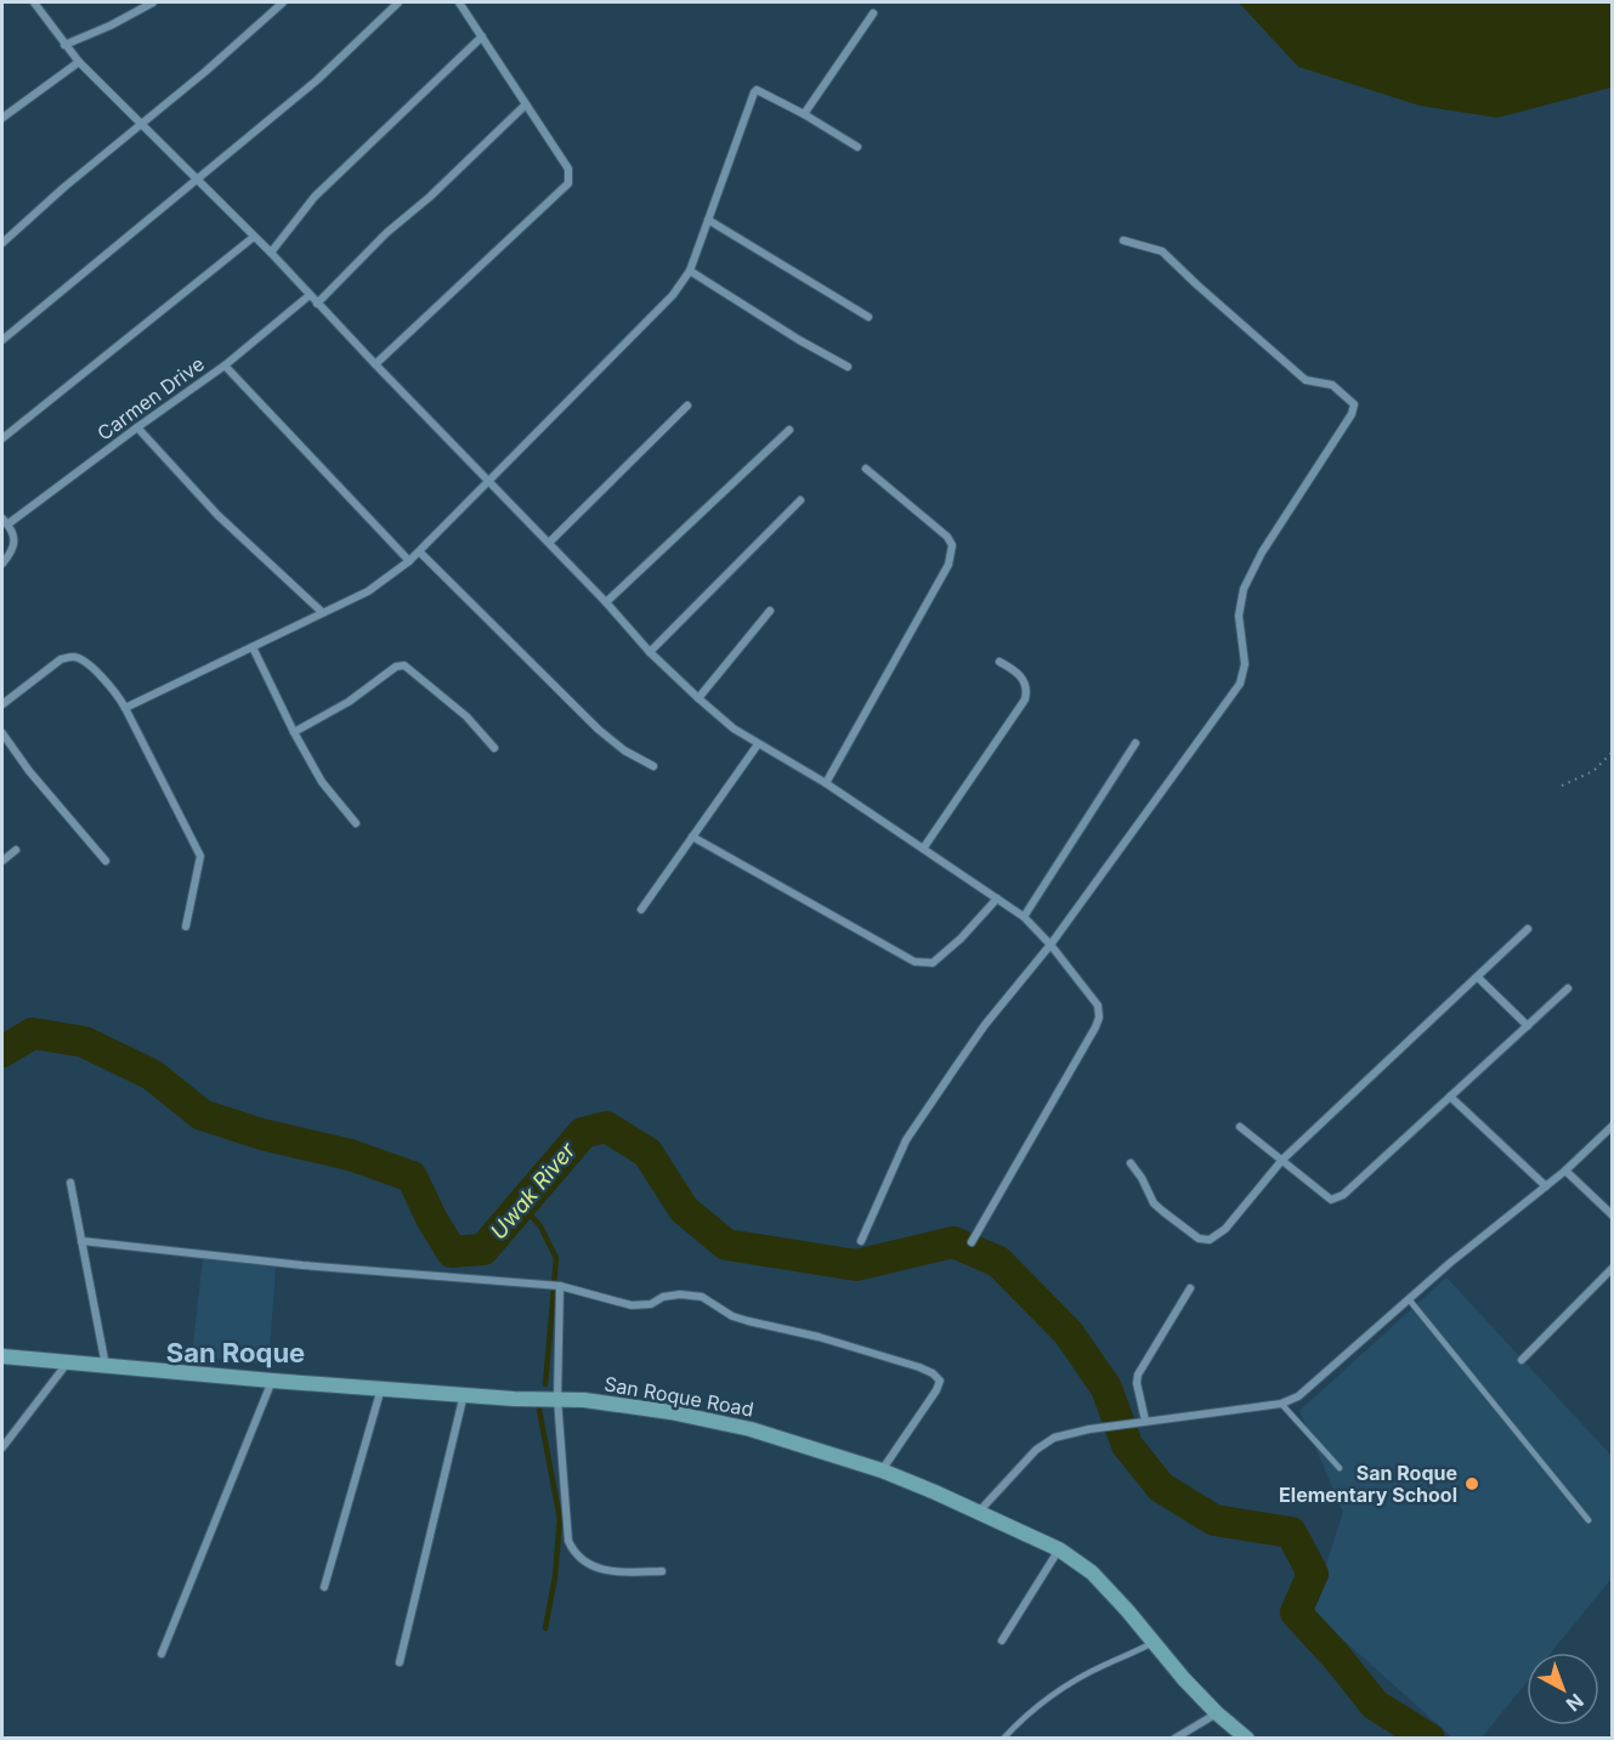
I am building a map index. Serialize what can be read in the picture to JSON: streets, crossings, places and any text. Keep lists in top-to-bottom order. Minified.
{"streets":{"street":["Carmen Drive","San Roque Road"]},"districts":["San Roque"],"water":["Uwak River"],"places":["San Roque Elementary School"],"north":"bottom right"}
